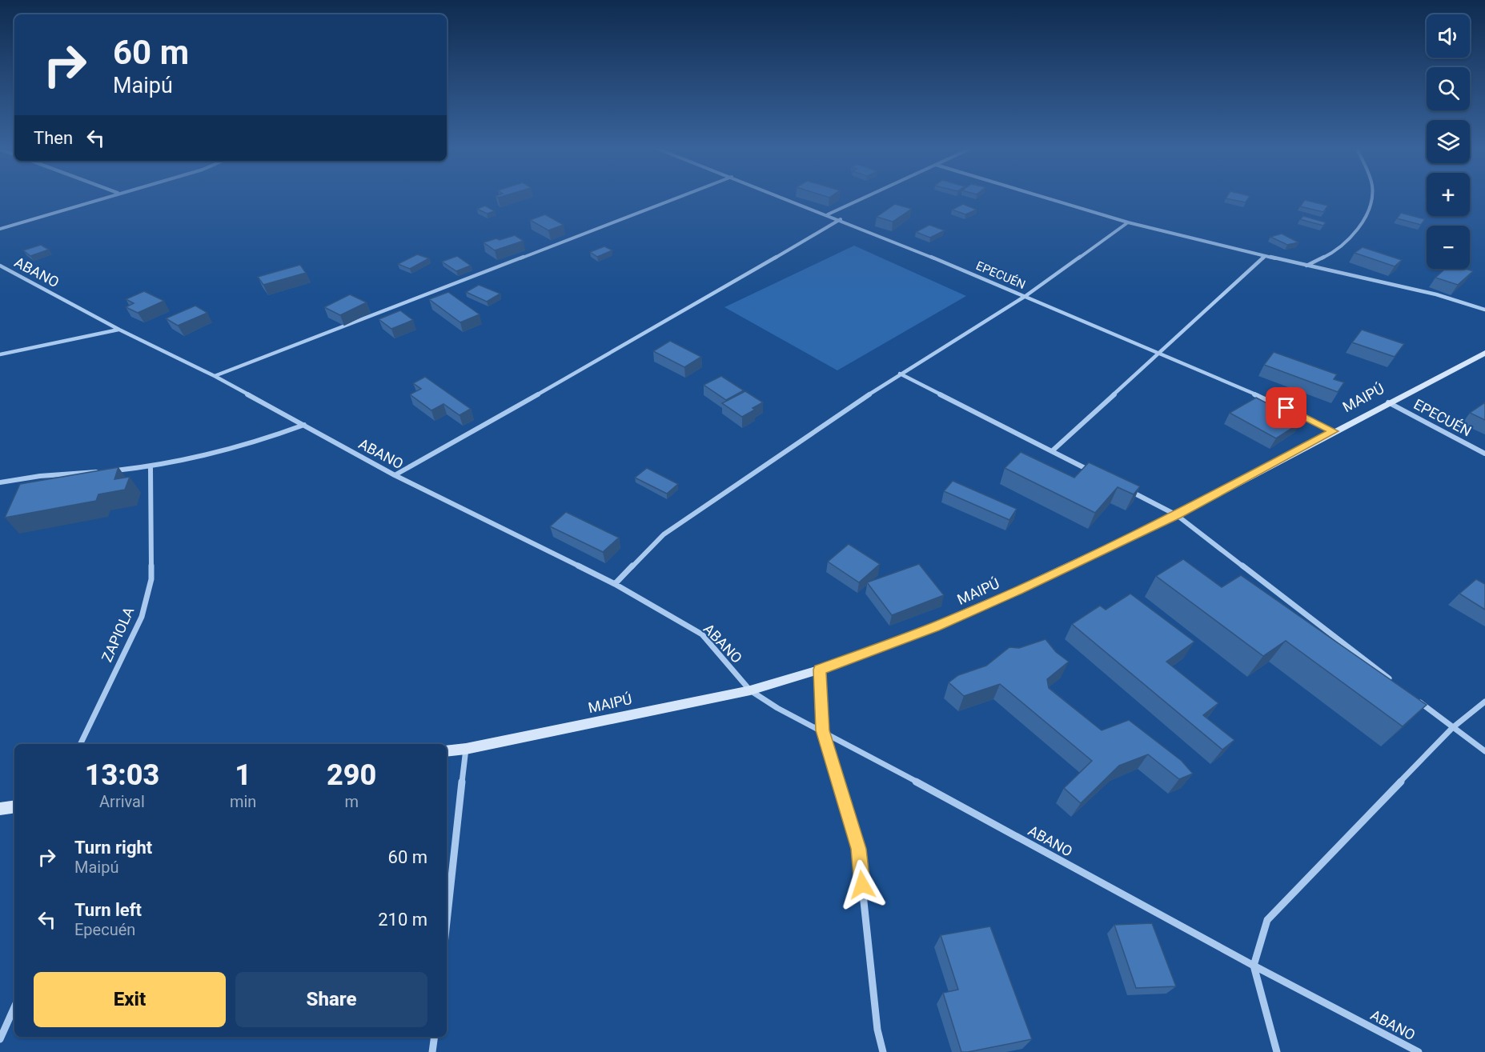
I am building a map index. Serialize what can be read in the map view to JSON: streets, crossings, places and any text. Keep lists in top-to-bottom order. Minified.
{"streets":{"main road":["MAIPÚ"],"street":["ABANO","EPECUÉN","ZAPIOLA"]},"crossings":[["ABANO","MAIPÚ"],["EPECUÉN","MAIPÚ"]],"page":{"map_buttons":["+","−"],"turn":["60 m","Maipú"],"then":"Then","eta":["13:03","Arrival","1","min","290","m"],"list":[{"name":"Turn right","note":"Maipú","value":"60 m"},{"name":"Turn left","note":"Epecuén","value":"210 m"}],"buttons":["Exit","Share"]}}
